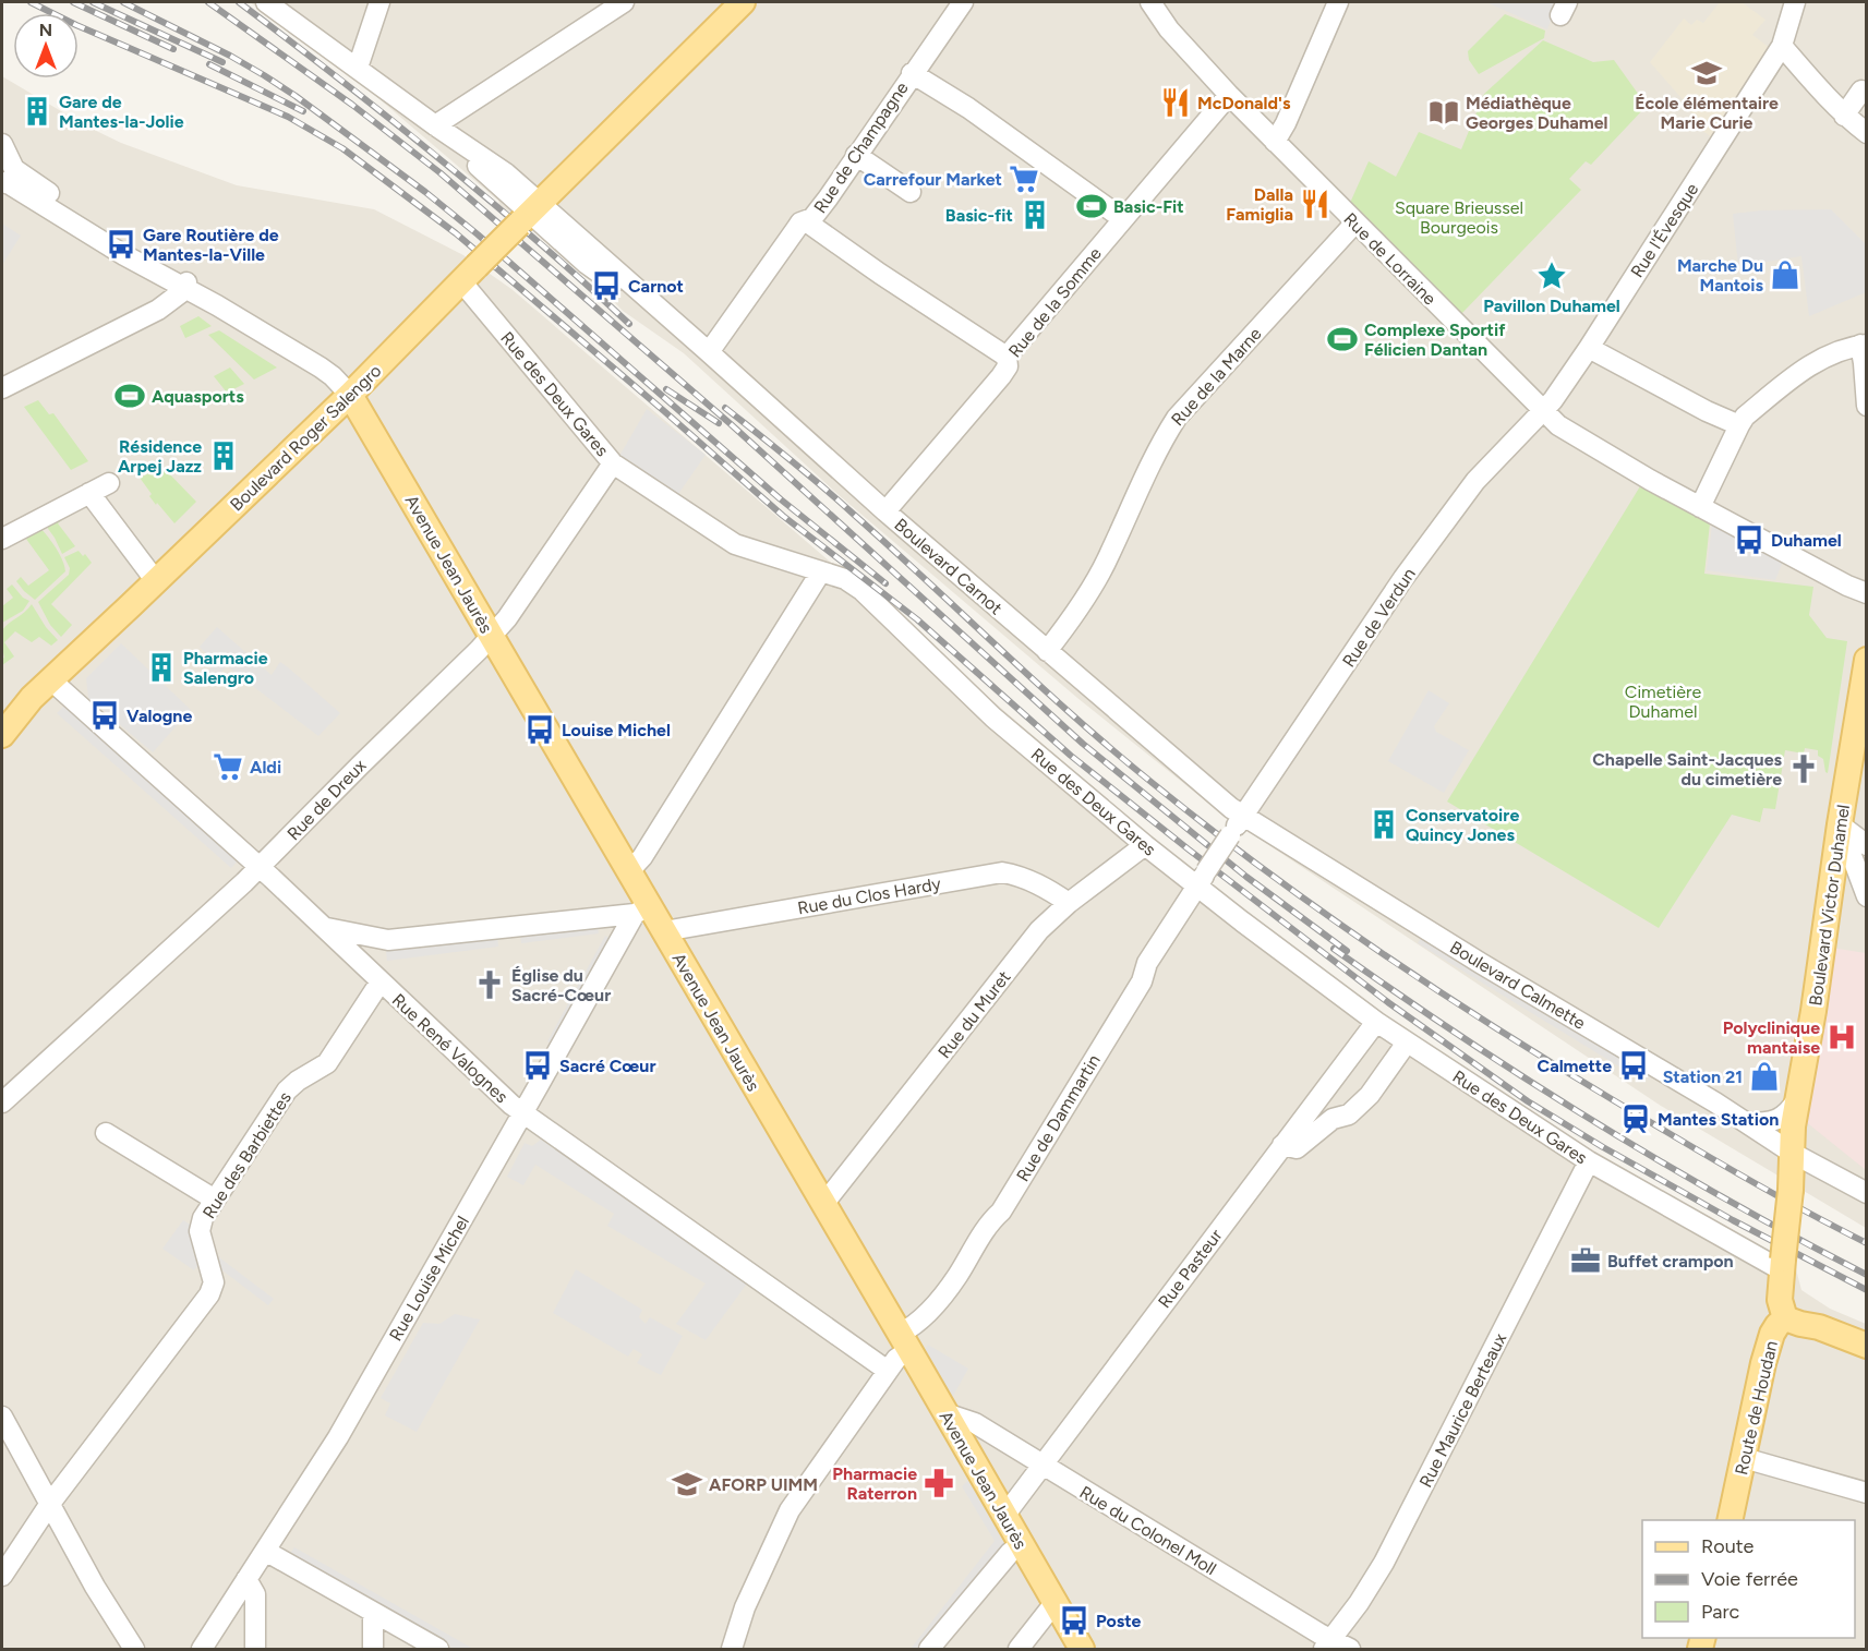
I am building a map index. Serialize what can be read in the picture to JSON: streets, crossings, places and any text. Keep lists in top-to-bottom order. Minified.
{"streets":{"main road":["Boulevard Roger Salengro","Avenue Jean Jaurès","Boulevard Victor Duhamel","Route de Houdan"],"street":["Rue de Champagne","Rue l'Évesque","Rue de Lorraine","Rue de la Somme","Rue de la Marne","Rue des Deux Gares","Boulevard Carnot","Rue de Verdun","Rue de Dreux","Rue du Clos Hardy","Boulevard Calmette","Rue du Muret","Rue René Valognes","Rue de Dammartin","Rue des Barbiettes","Rue Pasteur","Rue Louise Michel","Rue Maurice Berteaux","Rue du Colonel Moll"]},"crossings":[["Rue de Champagne","Boulevard Carnot"],["Rue l'Évesque","Rue de Lorraine"],["Rue l'Évesque","Rue de Verdun"],["Rue de Lorraine","Rue de la Somme"],["Rue de Lorraine","Rue de la Marne"],["Rue de Lorraine","Rue de Verdun"],["Rue de la Somme","Boulevard Carnot"],["Rue de la Marne","Boulevard Carnot"],["Rue des Deux Gares","Boulevard Roger Salengro"],["Rue des Deux Gares","Rue de Dreux"],["Rue des Deux Gares","Rue du Muret"],["Rue des Deux Gares","Rue de Dammartin"],["Rue des Deux Gares","Rue Pasteur"],["Rue des Deux Gares","Route de Houdan"],["Rue des Deux Gares","Rue Maurice Berteaux"],["Boulevard Roger Salengro","Avenue Jean Jaurès"],["Boulevard Roger Salengro","Boulevard Carnot"],["Boulevard Roger Salengro","Rue René Valognes"],["Avenue Jean Jaurès","Rue de Dreux"],["Avenue Jean Jaurès","Rue du Clos Hardy"],["Avenue Jean Jaurès","Rue du Muret"],["Avenue Jean Jaurès","Rue de Dammartin"],["Avenue Jean Jaurès","Rue Pasteur"],["Avenue Jean Jaurès","Rue Louise Michel"],["Avenue Jean Jaurès","Rue du Colonel Moll"],["Boulevard Carnot","Rue de Verdun"],["Boulevard Carnot","Boulevard Calmette"],["Rue de Verdun","Boulevard Calmette"],["Rue de Verdun","Rue de Dammartin"],["Rue de Dreux","Rue René Valognes"],["Rue du Clos Hardy","Rue du Muret"],["Boulevard Victor Duhamel","Boulevard Calmette"],["Boulevard Victor Duhamel","Route de Houdan"],["Rue René Valognes","Rue de Dammartin"],["Rue René Valognes","Rue des Barbiettes"],["Rue René Valognes","Rue Louise Michel"],["Rue Pasteur","Rue du Colonel Moll"],["Rue Maurice Berteaux","Rue du Colonel Moll"]],"parks":["Square Brieussel Bourgeois","Cimetière Duhamel"],"places":{"school or university":["École élémentaire Marie Curie","AFORP UIMM"],"restaurant":["McDonald's","Dalla Famiglia"],"building":["Gare de Mantes-la-Jolie","Basic-fit","Résidence Arpej Jazz","Pharmacie Salengro","Conservatoire Quincy Jones"],"library":["Médiathèque Georges Duhamel"],"supermarket":["Carrefour Market","Aldi"],"sports":["Basic-Fit","Complexe Sportif Félicien Dantan","Aquasports"],"bus stop":["Gare Routière de Mantes-la-Ville","Carnot","Duhamel","Valogne","Louise Michel","Sacré Cœur","Calmette","Poste"],"shop":["Marche Du Mantois","Station 21"],"place":["Pavillon Duhamel"],"church":["Chapelle Saint-Jacques du cimetière","Église du Sacré-Cœur"],"hospital":["Polyclinique mantaise"],"station":["Mantes Station"],"office":["Buffet crampon"],"pharmacy":["Pharmacie Raterron"]},"legend":["Route","Voie ferrée","Parc"],"north":"top"}
